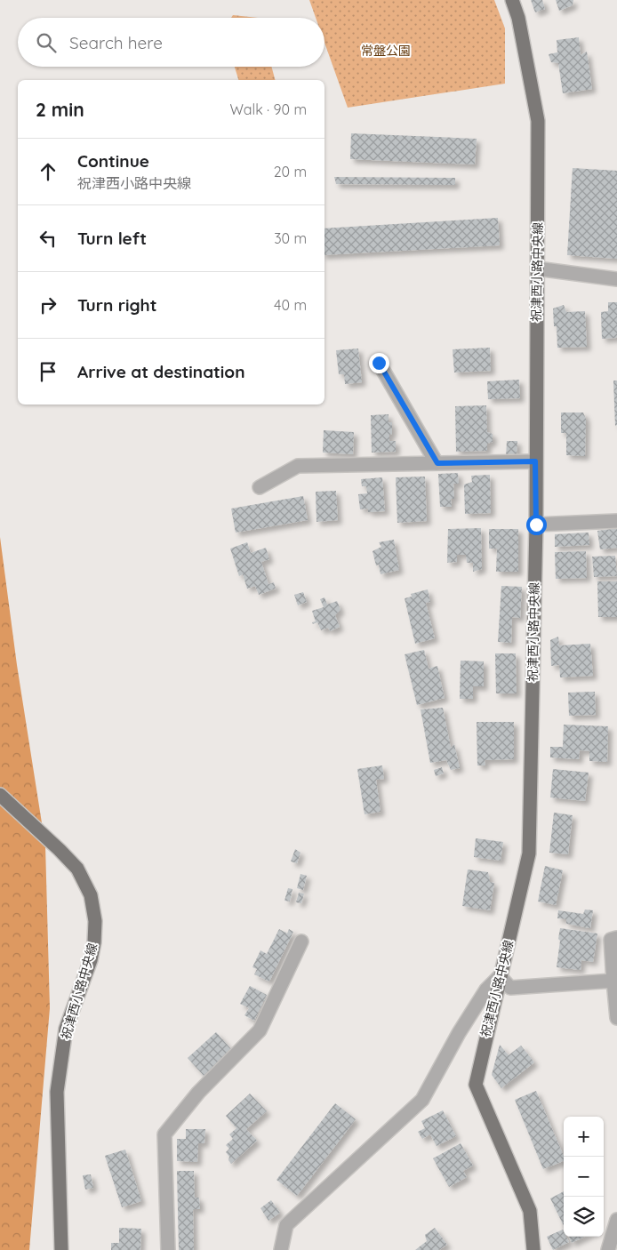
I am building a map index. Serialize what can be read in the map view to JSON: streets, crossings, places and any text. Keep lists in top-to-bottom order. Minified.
{"streets":{"main road":["祝津西小路中央線"]},"parks":["常盤公園"],"page":{"search":"Search here","heading":["2 min","Walk · 90 m"],"list":[["Continue","祝津西小路中央線","20 m"],["Turn left","30 m"],["Turn right","40 m"],"Arrive at destination"],"map_buttons":["+","−"]}}
